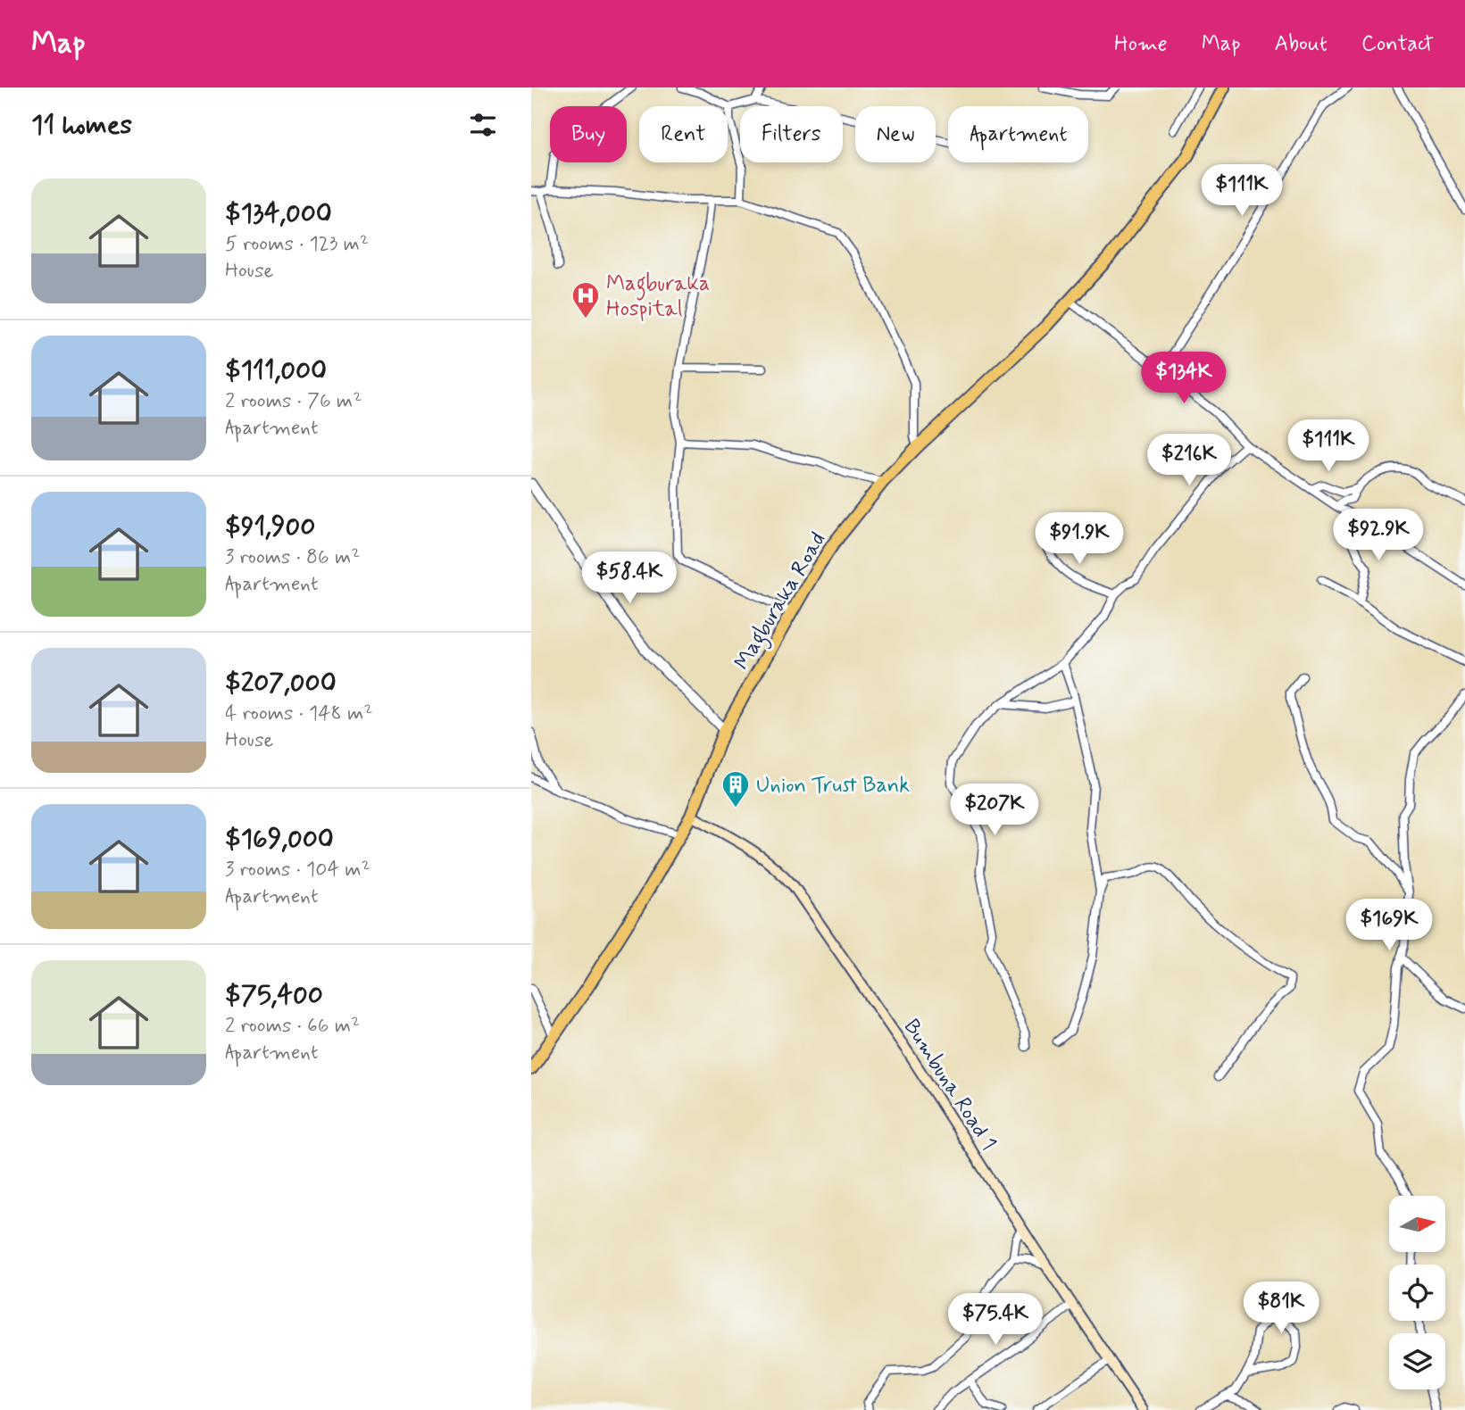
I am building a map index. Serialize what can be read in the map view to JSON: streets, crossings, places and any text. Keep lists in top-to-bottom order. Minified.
{"streets":{"main road":["Magburaka Road","Bumbuna Road 1"]},"crossings":[["Magburaka Road","Bumbuna Road 1"]],"places":{"hospital":["Magburaka Hospital"],"building":["Union Trust Bank"]},"north":"right","page":{"header":"Map","nav":["Home","Map","About","Contact"],"heading":"11 homes","chip":["Buy","Rent","Filters","New","Apartment"],"list":[{"name":"$134,000","note":"5 rooms · 123 m² · House"},{"name":"$111,000","note":"2 rooms · 76 m² · Apartment"},{"name":"$91,900","note":"3 rooms · 86 m² · Apartment"},{"name":"$207,000","note":"4 rooms · 148 m² · House"},{"name":"$169,000","note":"3 rooms · 104 m² · Apartment"},{"name":"$75,400","note":"2 rooms · 66 m² · Apartment"}],"price":["$111K","$134K","$111K","$216K","$92.9K","$91.9K","$58.4K","$207K","$169K","$81K","$75.4K"]}}
